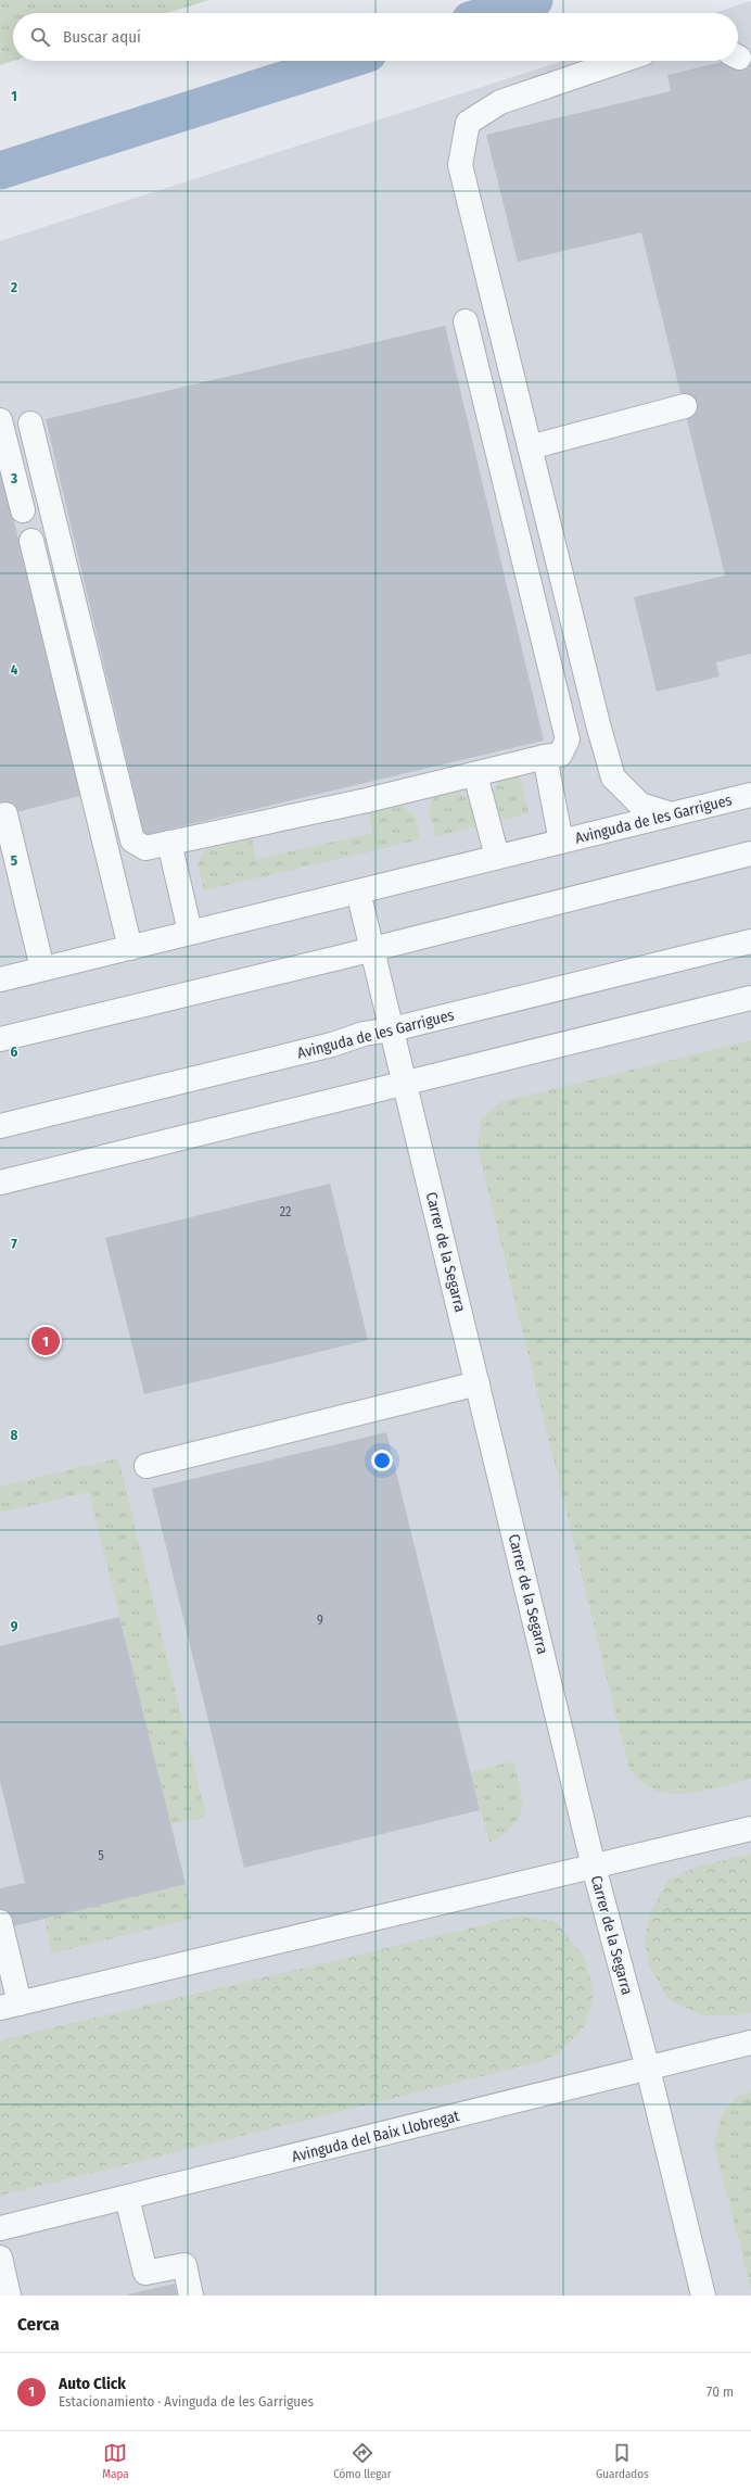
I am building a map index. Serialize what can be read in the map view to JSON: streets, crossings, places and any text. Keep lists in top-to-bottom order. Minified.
{"streets":{"street":["Avinguda de les Garrigues","Carrer de la Segarra","Avinguda del Baix Llobregat"]},"crossings":[["Avinguda de les Garrigues","Carrer de la Segarra"],["Carrer de la Segarra","Avinguda del Baix Llobregat"]],"house_numbers":["22","9","5"],"page":{"search":"Buscar aquí","pins":"1","heading":"Cerca","list":[{"mark":"1","name":"Auto Click","note":"Estacionamiento · Avinguda de les Garrigues","value":"70 m"}],"nav":["Mapa","Cómo llegar","Guardados"]},"grid":{"rows":["1","2","3","4","5","6","7","8","9"]}}
